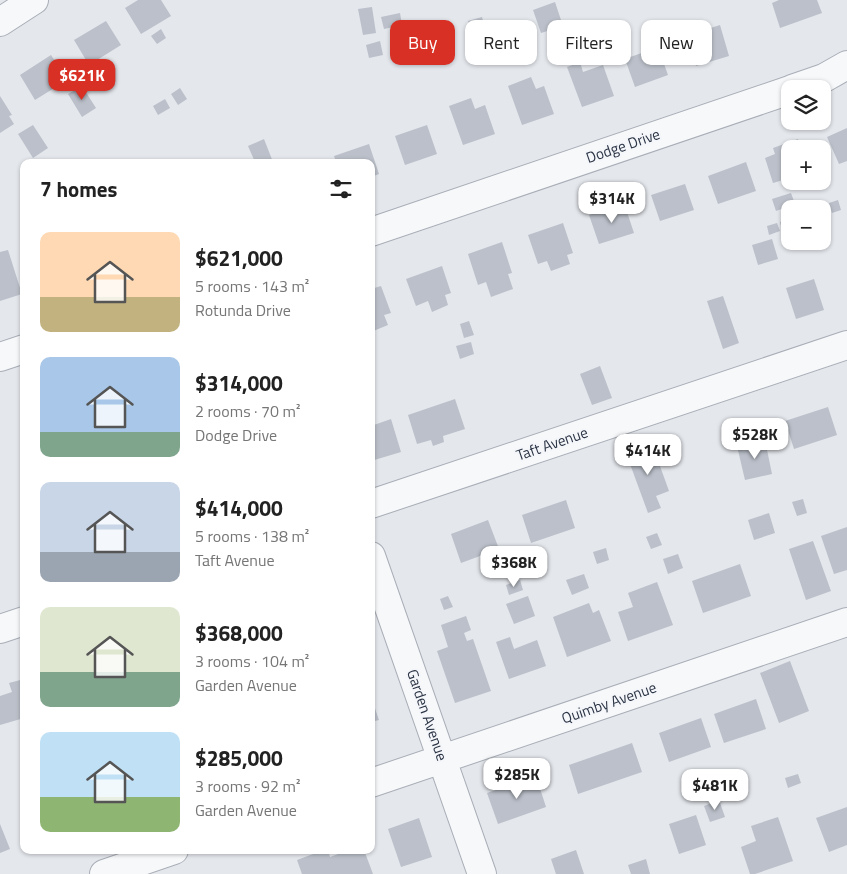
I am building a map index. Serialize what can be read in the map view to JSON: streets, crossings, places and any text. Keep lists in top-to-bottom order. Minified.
{"streets":{"street":["Dodge Drive","Taft Avenue","Quimby Avenue","Garden Avenue"]},"crossings":[["Quimby Avenue","Garden Avenue"]],"page":{"chip":["Buy","Rent","Filters","New"],"price":["$621K","$314K","$528K","$414K","$368K","$285K","$481K"],"map_buttons":["+","−"],"heading":"7 homes","list":[{"name":"$621,000","note":"5 rooms · 143 m² · Rotunda Drive"},{"name":"$314,000","note":"2 rooms · 70 m² · Dodge Drive"},{"name":"$414,000","note":"5 rooms · 138 m² · Taft Avenue"},{"name":"$368,000","note":"3 rooms · 104 m² · Garden Avenue"},{"name":"$285,000","note":"3 rooms · 92 m² · Garden Avenue"}]}}
